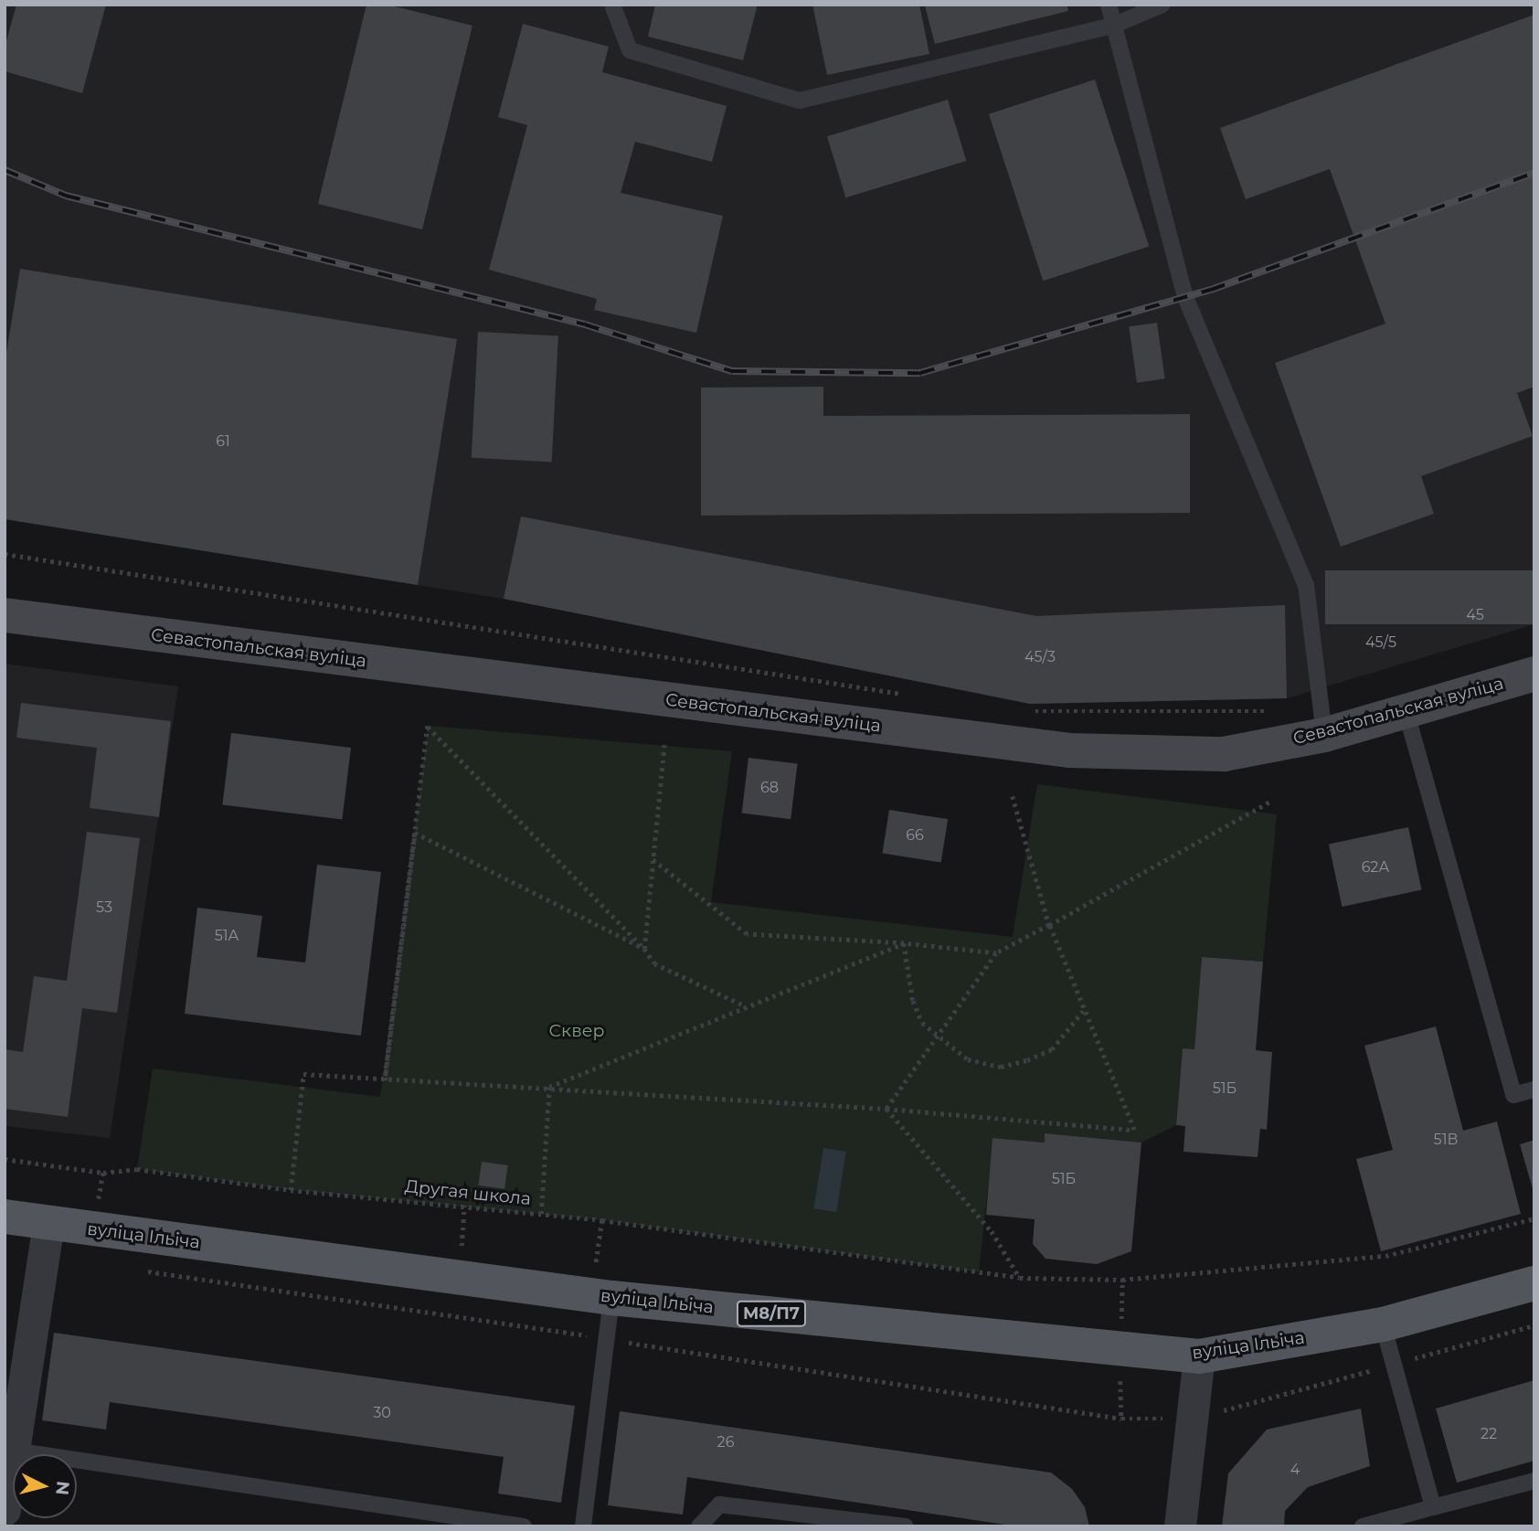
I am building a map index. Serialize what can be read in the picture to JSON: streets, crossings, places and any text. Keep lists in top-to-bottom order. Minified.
{"streets":{"main road":["вуліца Ільіча","М8/П7"],"street":["Севастопальская вуліца"],"path":["Другая школа"]},"parks":["Сквер"],"house_numbers":["61","45","45/5","45/3","68","66","62А","53","51А","51Б","51В","51Б","30","22","26","4"],"north":"right"}
